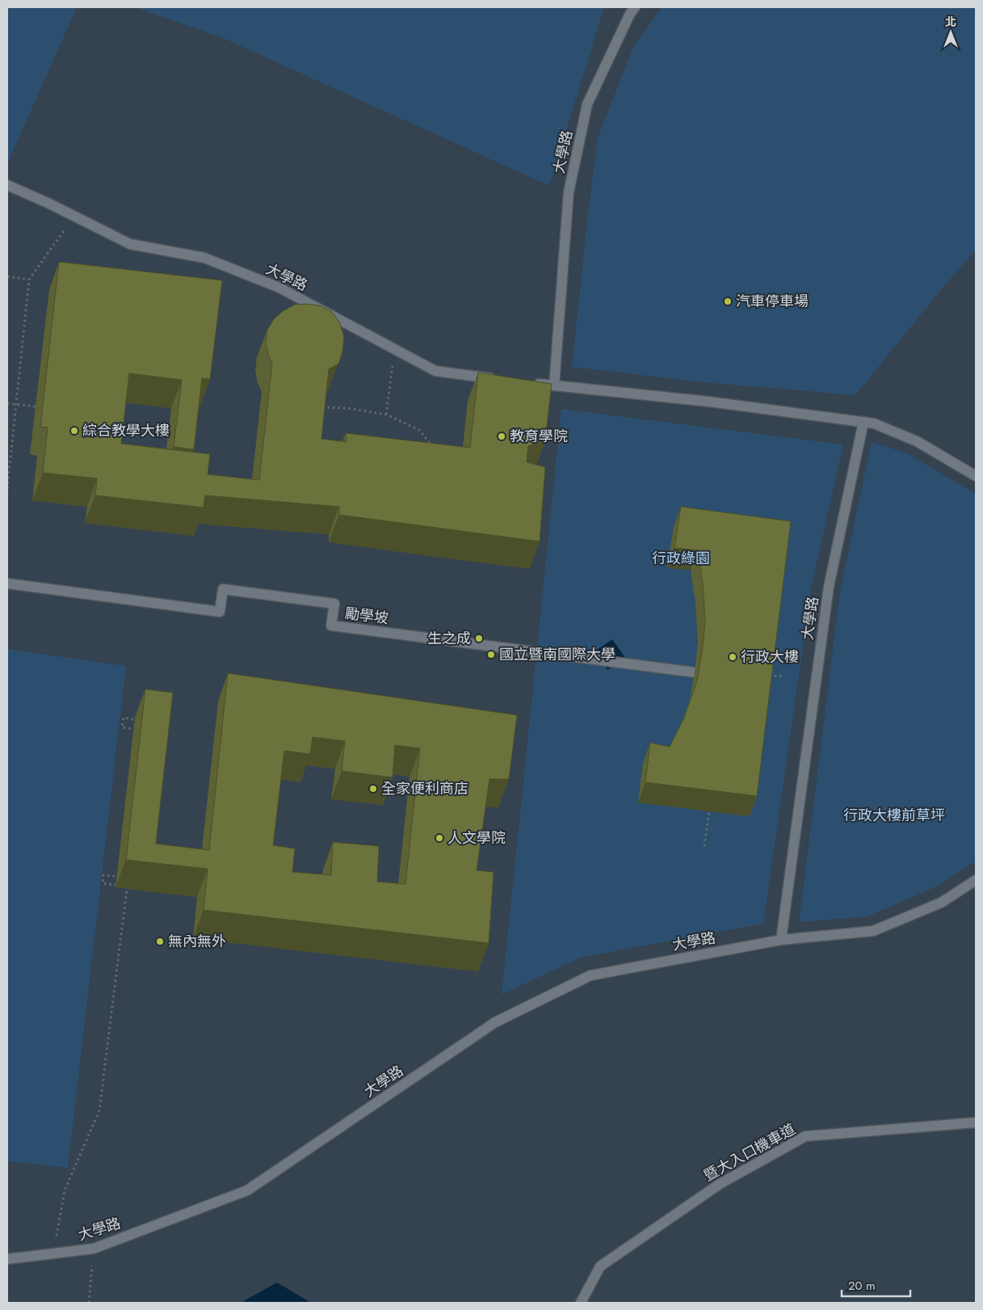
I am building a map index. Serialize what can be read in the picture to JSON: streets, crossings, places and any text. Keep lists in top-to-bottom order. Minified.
{"streets":{"street":["大學路","勵學坡","暨大入口機車道"]},"parks":["行政綠園","行政大樓前草坪"],"places":["汽車停車場","綜合教學大樓","教育學院","生之成","國立暨南國際大學","行政大樓","全家便利商店","人文學院","無內無外"],"scale_bar":"20 m","north":"top"}
